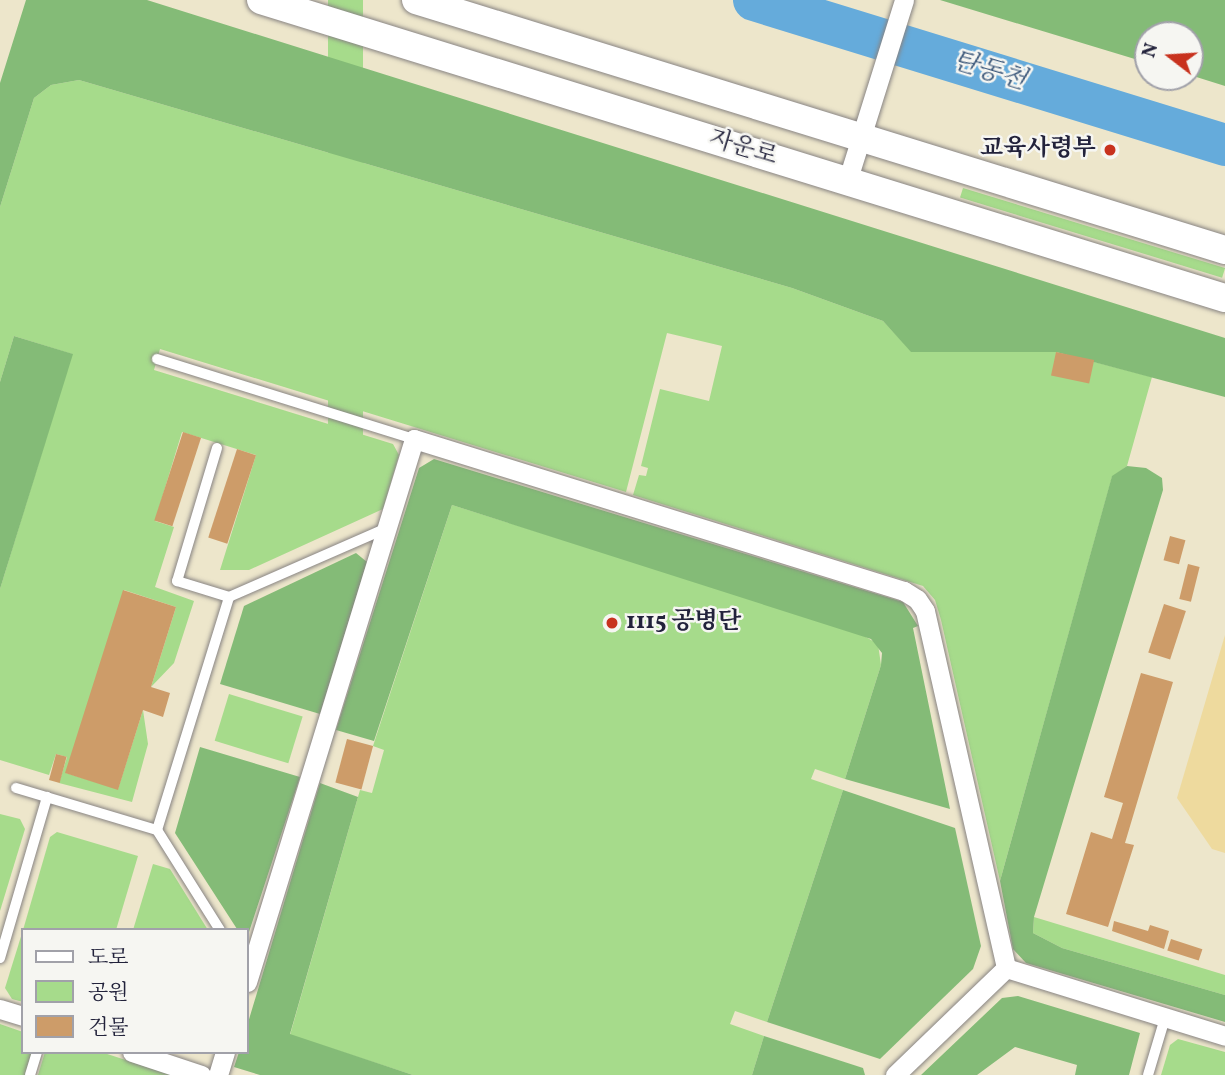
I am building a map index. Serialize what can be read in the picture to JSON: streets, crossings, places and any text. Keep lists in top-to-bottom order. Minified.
{"streets":{"street":["자운로"]},"water":["탄동천"],"places":["교육사령부","1115 공병단"],"legend":["도로","공원","건물"],"north":"left"}
